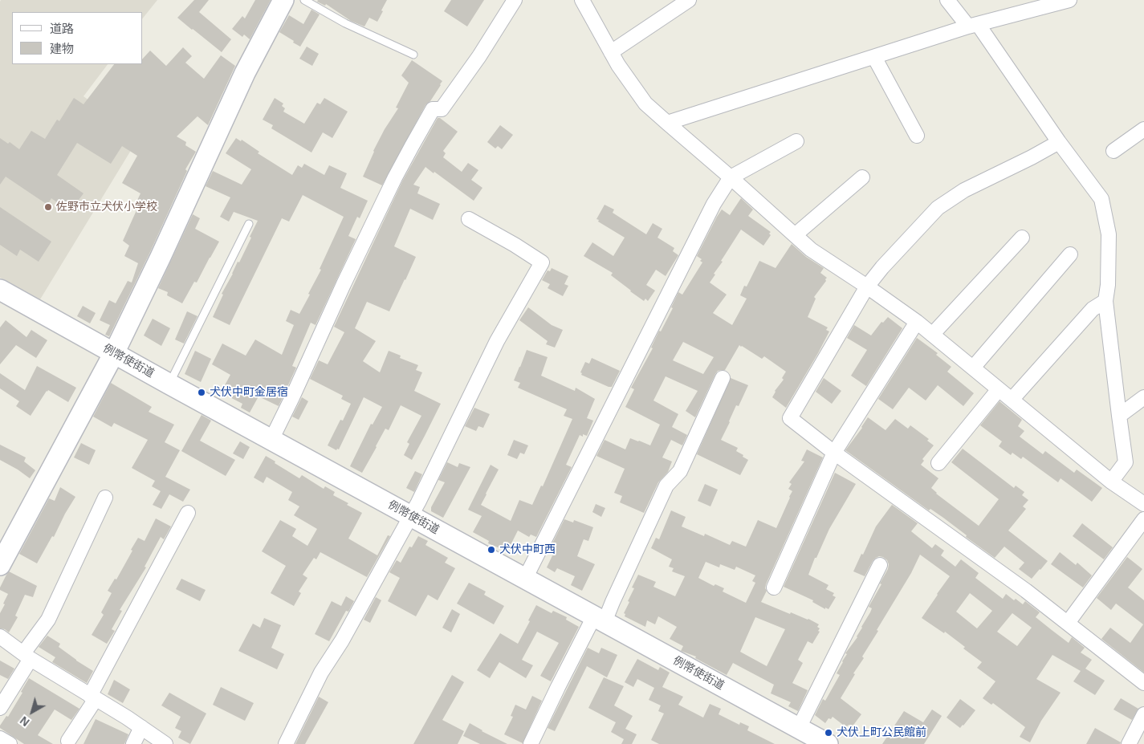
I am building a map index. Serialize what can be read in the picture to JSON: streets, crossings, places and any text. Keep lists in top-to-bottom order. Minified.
{"streets":{"main road":["例幣使街道"]},"places":["佐野市立犬伏小学校","犬伏中町金居宿","犬伏中町西","犬伏上町公民館前"],"legend":["道路","建物"],"north":"bottom left"}
